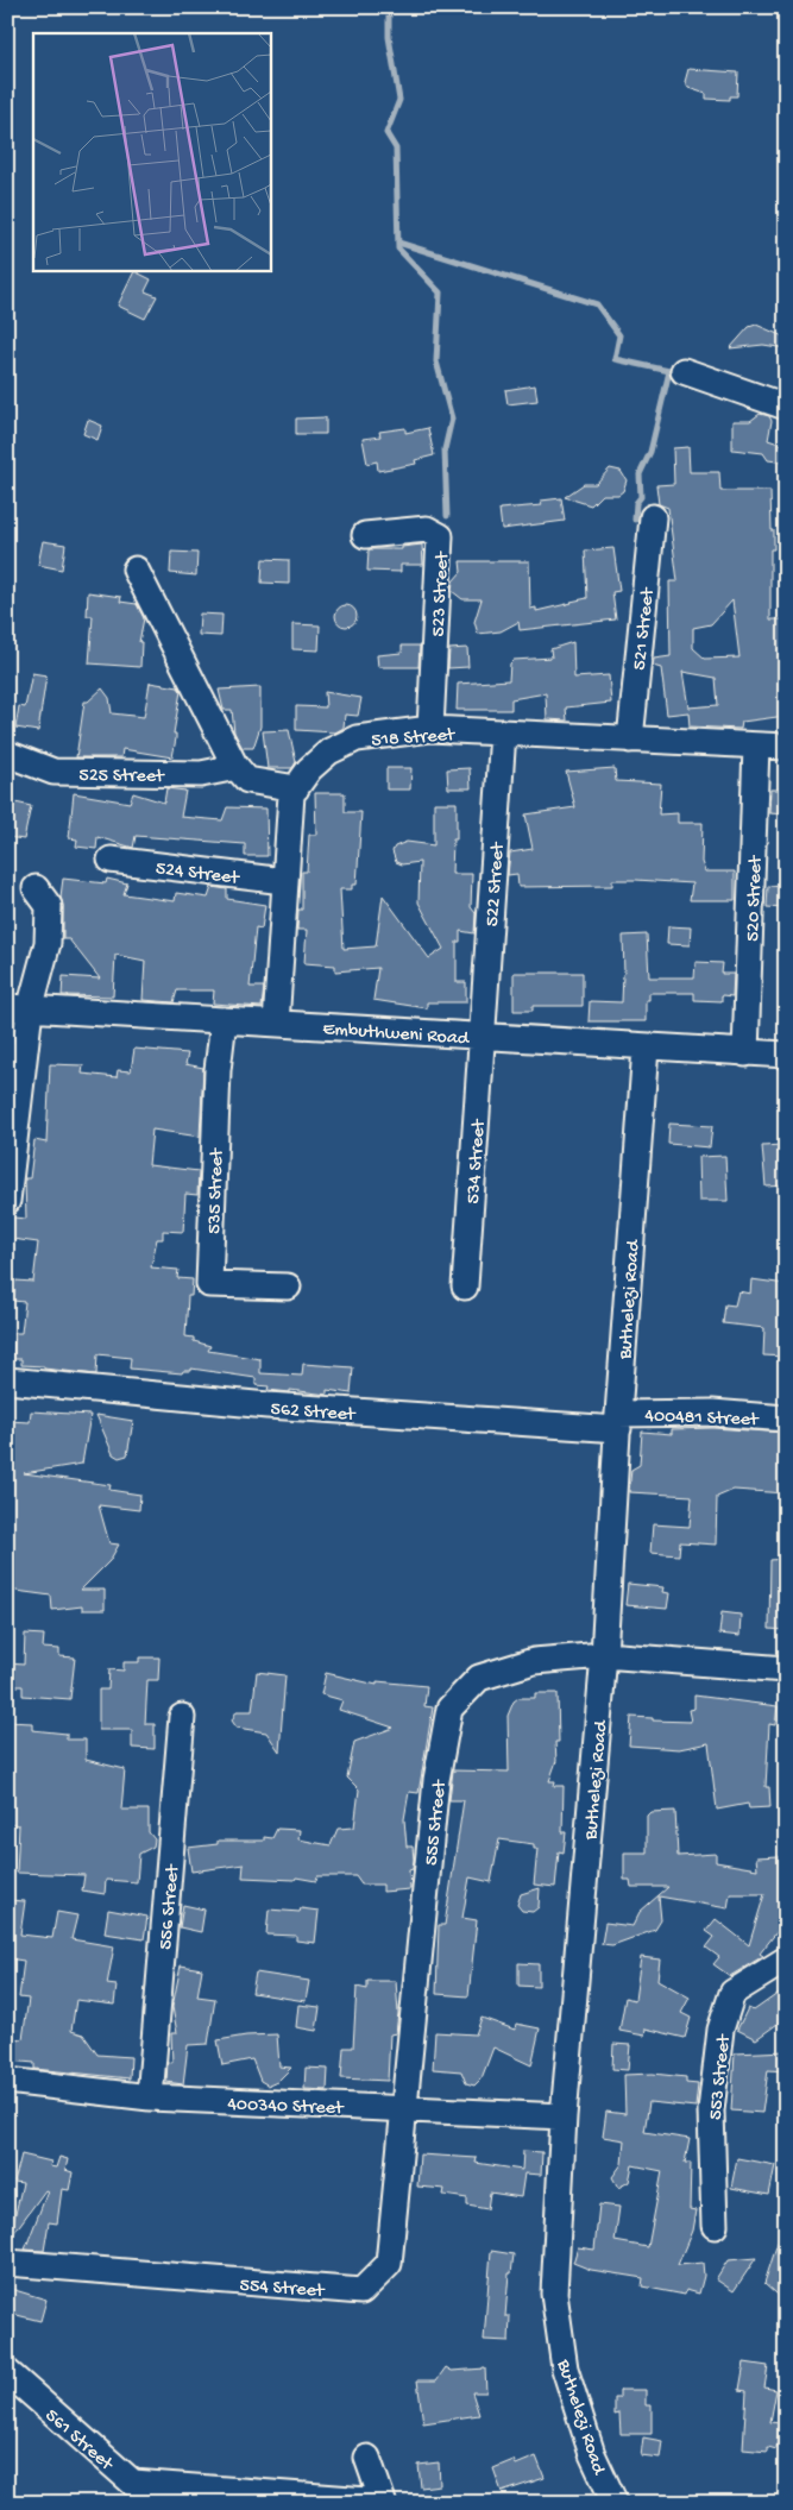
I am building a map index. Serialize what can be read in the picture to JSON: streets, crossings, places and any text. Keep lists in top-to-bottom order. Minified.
{"streets":{"street":["523 Street","521 Street","518 Street","525 Street","524 Street","522 Street","520 Street","Embuthweni Road","534 Street","535 Street","Buthelezi Road","562 Street","400481 Street","555 Street","556 Street","553 Street","400340 Street","554 Street","561 Street"]},"crossings":[["523 Street","518 Street"],["521 Street","518 Street"],["518 Street","524 Street"],["518 Street","522 Street"],["518 Street","520 Street"],["518 Street","Embuthweni Road"],["522 Street","Embuthweni Road"],["522 Street","534 Street"],["520 Street","Embuthweni Road"],["Embuthweni Road","534 Street"],["Embuthweni Road","535 Street"],["Embuthweni Road","Buthelezi Road"],["Buthelezi Road","562 Street"],["Buthelezi Road","400481 Street"],["Buthelezi Road","555 Street"],["Buthelezi Road","400340 Street"],["562 Street","400481 Street"],["555 Street","400340 Street"],["555 Street","554 Street"],["556 Street","400340 Street"],["400340 Street","554 Street"]]}
